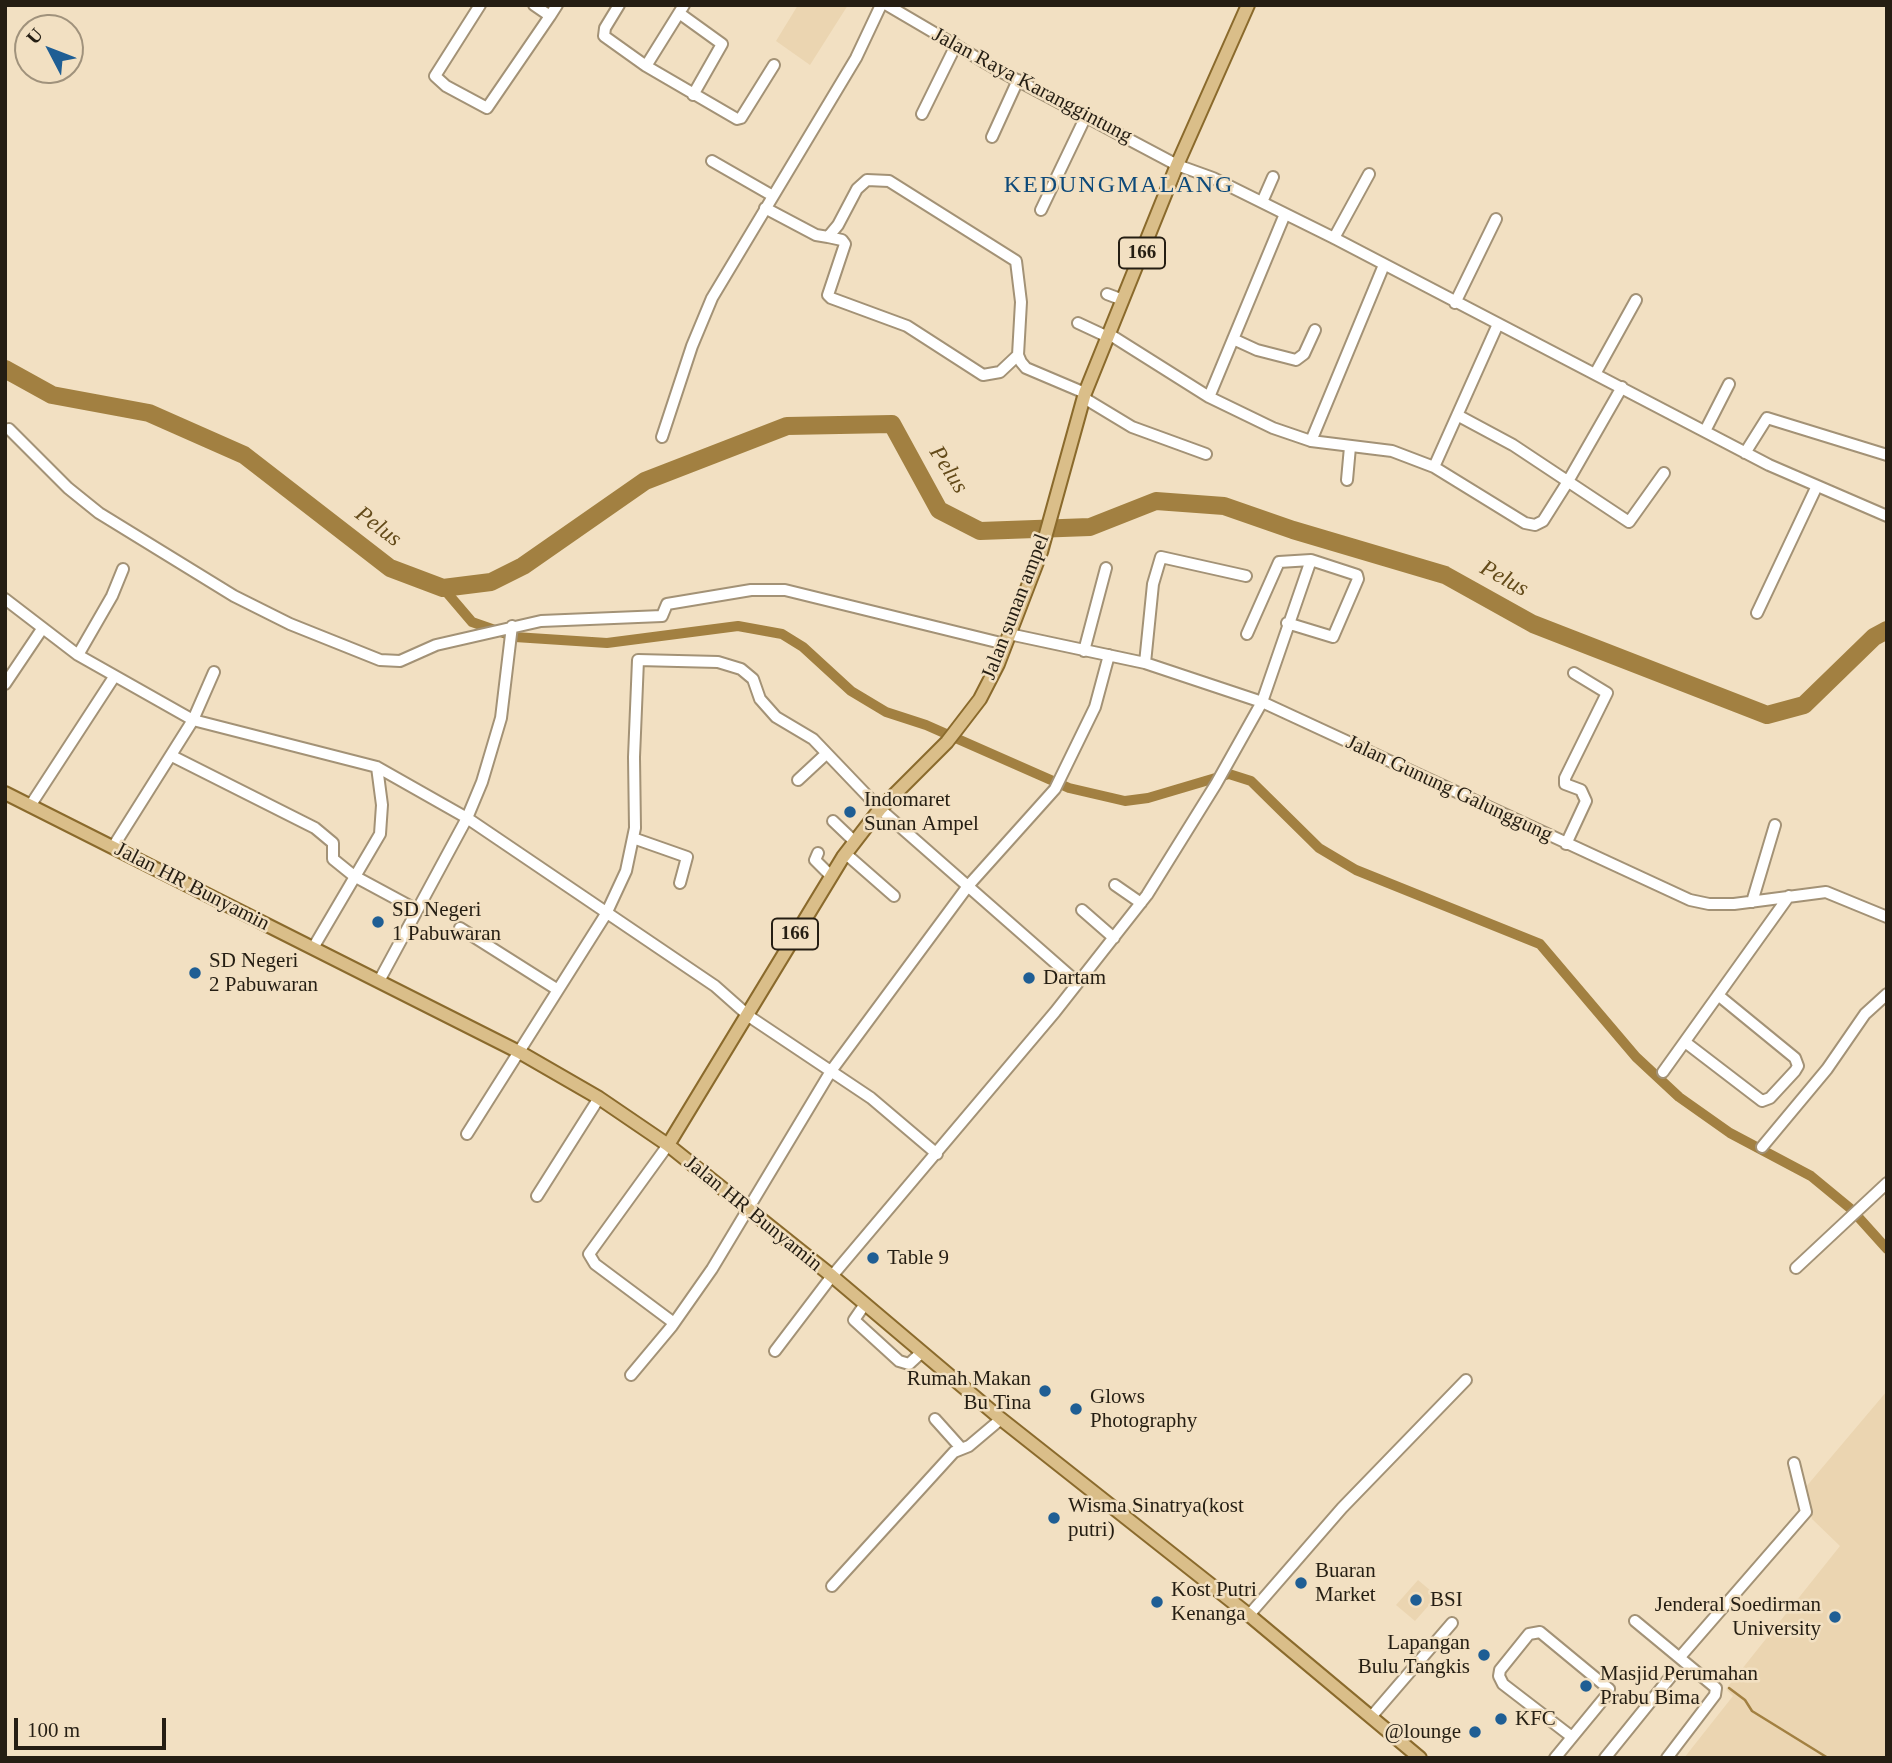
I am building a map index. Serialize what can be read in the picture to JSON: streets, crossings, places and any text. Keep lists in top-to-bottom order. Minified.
{"streets":{"main road":["166","Jalan sunan ampel","Jalan HR Bunyamin"],"street":["Jalan Raya Karanggintung","Jalan Gunung Galunggung"]},"crossings":[["Jalan Raya Karanggintung","Jalan sunan ampel"],["Jalan sunan ampel","Jalan Gunung Galunggung"],["Jalan sunan ampel","Jalan HR Bunyamin"]],"districts":["KEDUNGMALANG"],"water":["Pelus"],"places":["Indomaret Sunan Ampel","SD Negeri 1 Pabuwaran","SD Negeri 2 Pabuwaran","Dartam","Table 9","Rumah Makan Bu Tina","Glows Photography","Wisma Sinatrya(kost putri)","Buaran Market","BSI","Kost Putri Kenanga","Jenderal Soedirman University","Lapangan Bulu Tangkis","Masjid Perumahan Prabu Bima","KFC","@lounge"],"scale_bar":"100 m","north":"top left"}
